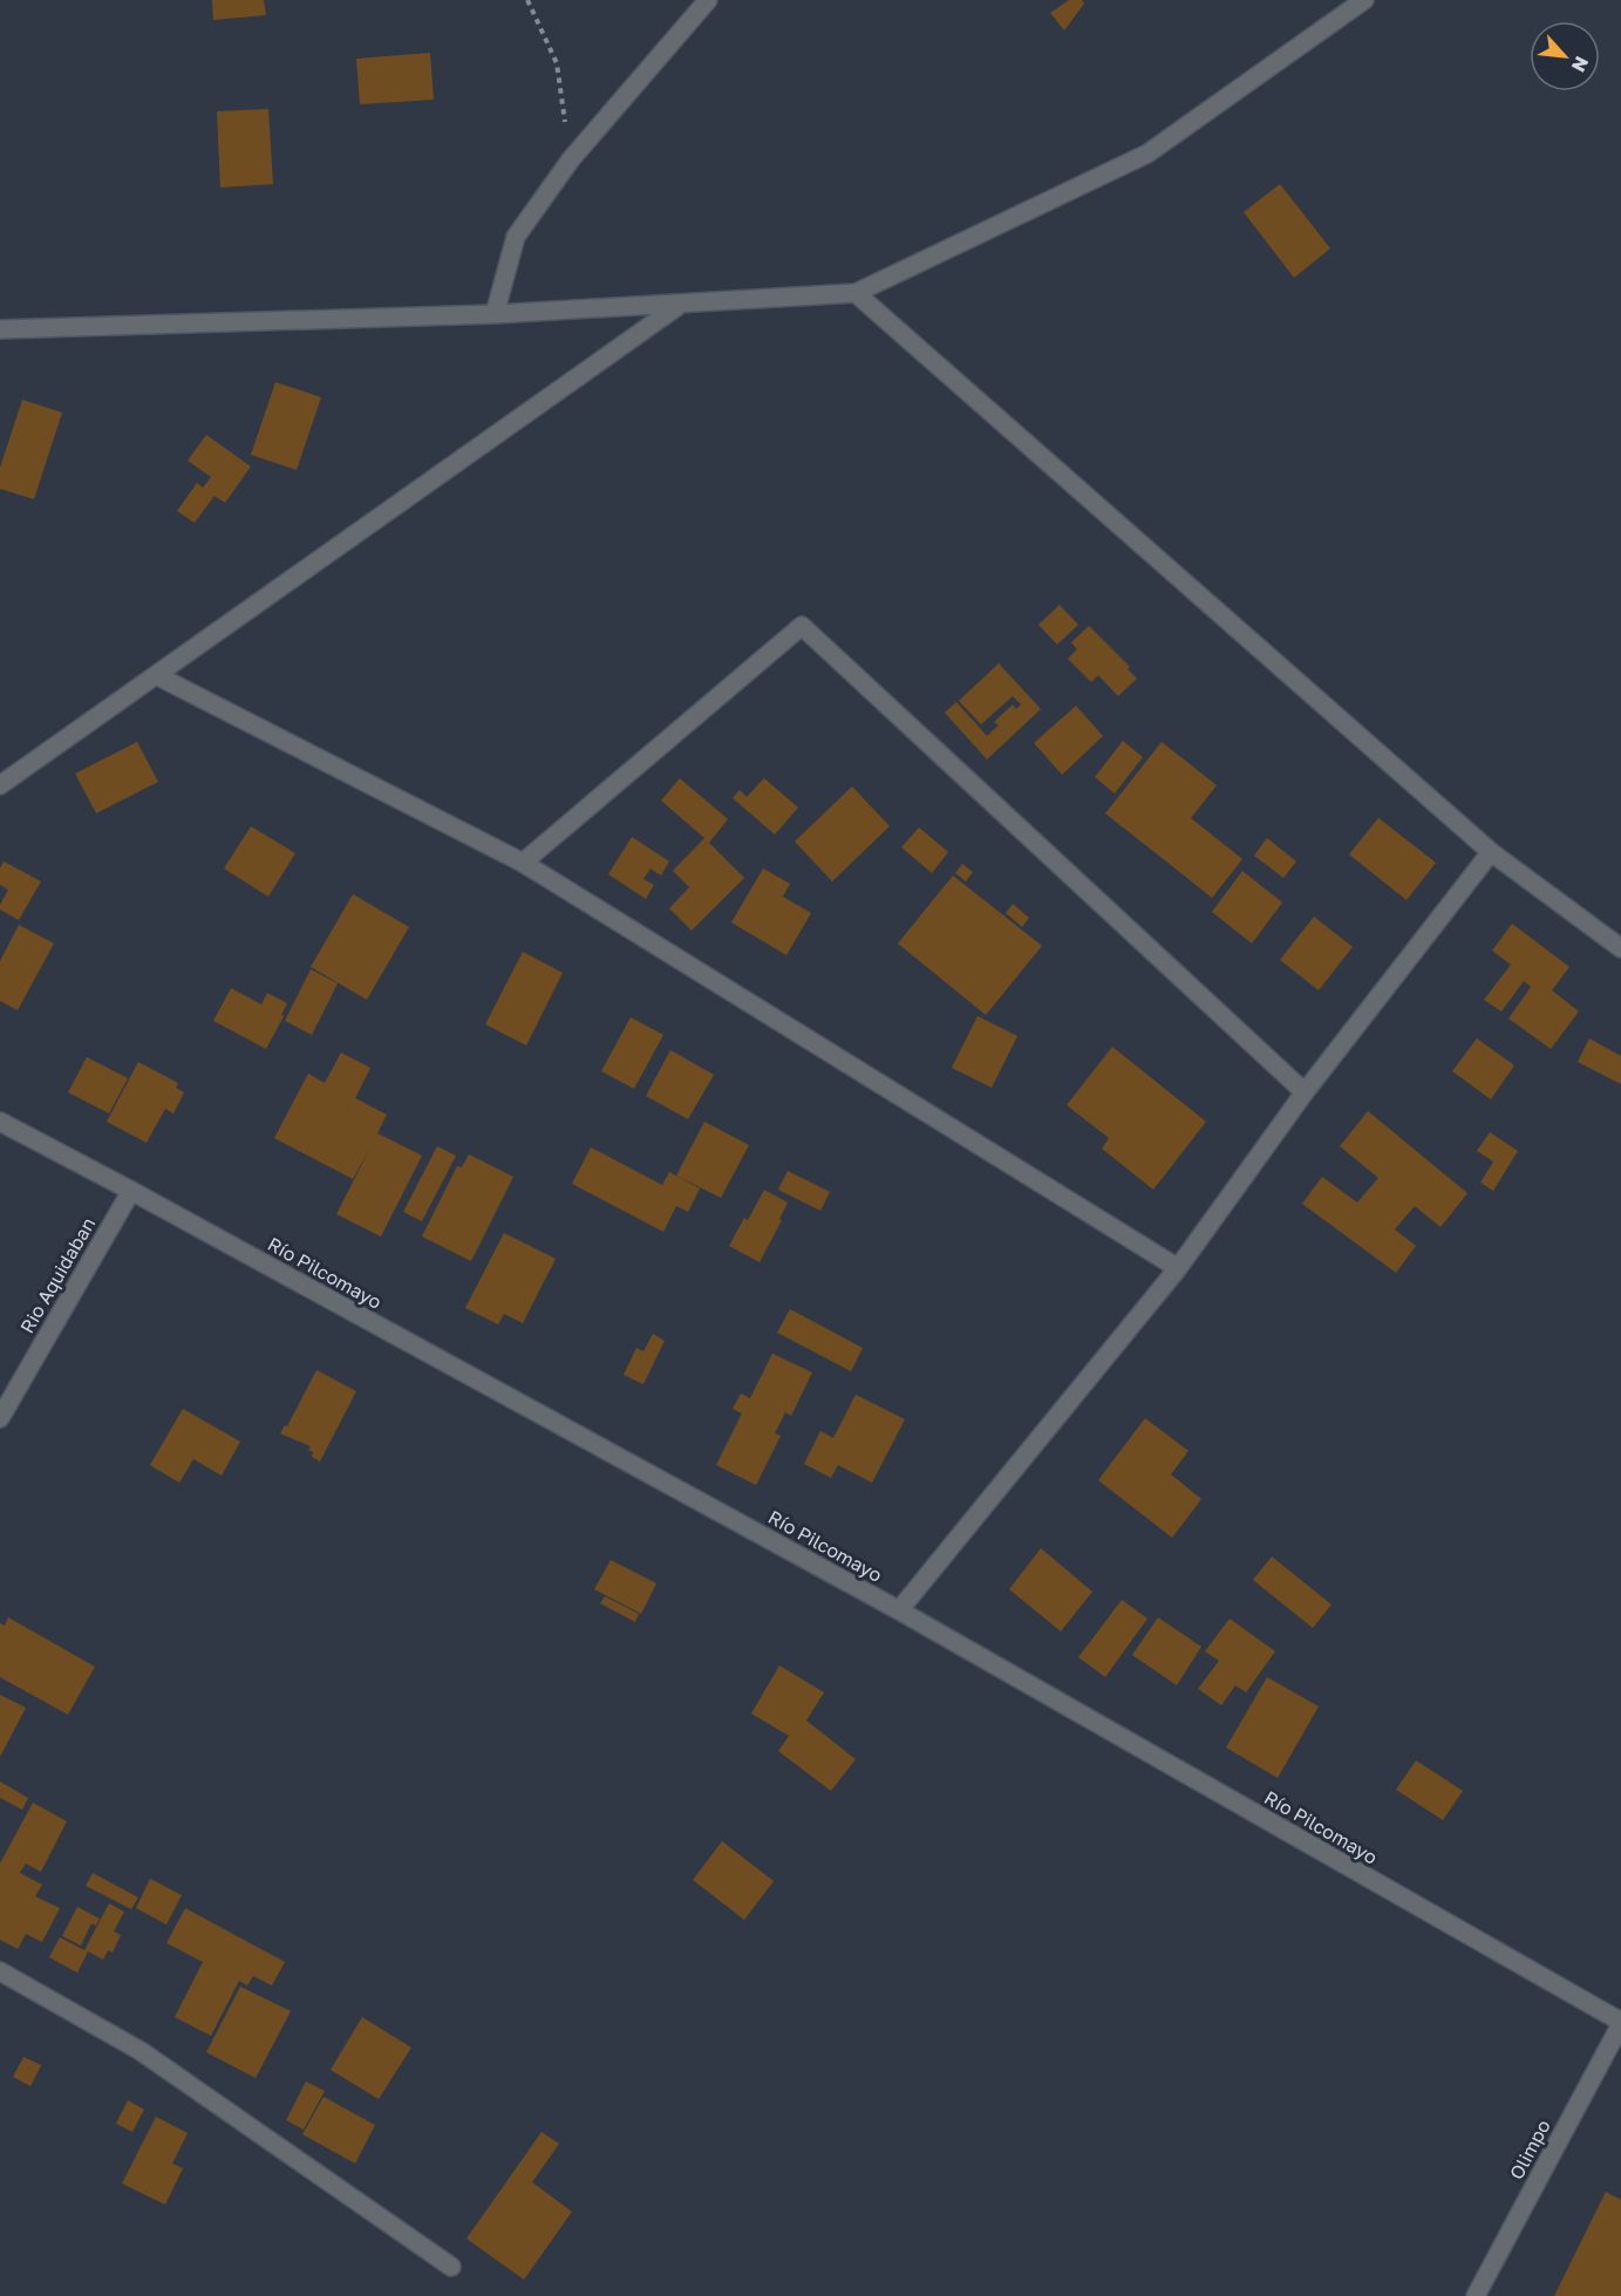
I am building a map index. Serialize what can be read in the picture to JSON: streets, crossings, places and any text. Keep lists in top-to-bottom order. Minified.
{"streets":{"street":["Río Pilcomayo","Rio Aquidaban","Olimpo"]},"crossings":[["Río Pilcomayo","Rio Aquidaban"],["Río Pilcomayo","Olimpo"]],"north":"bottom right"}
